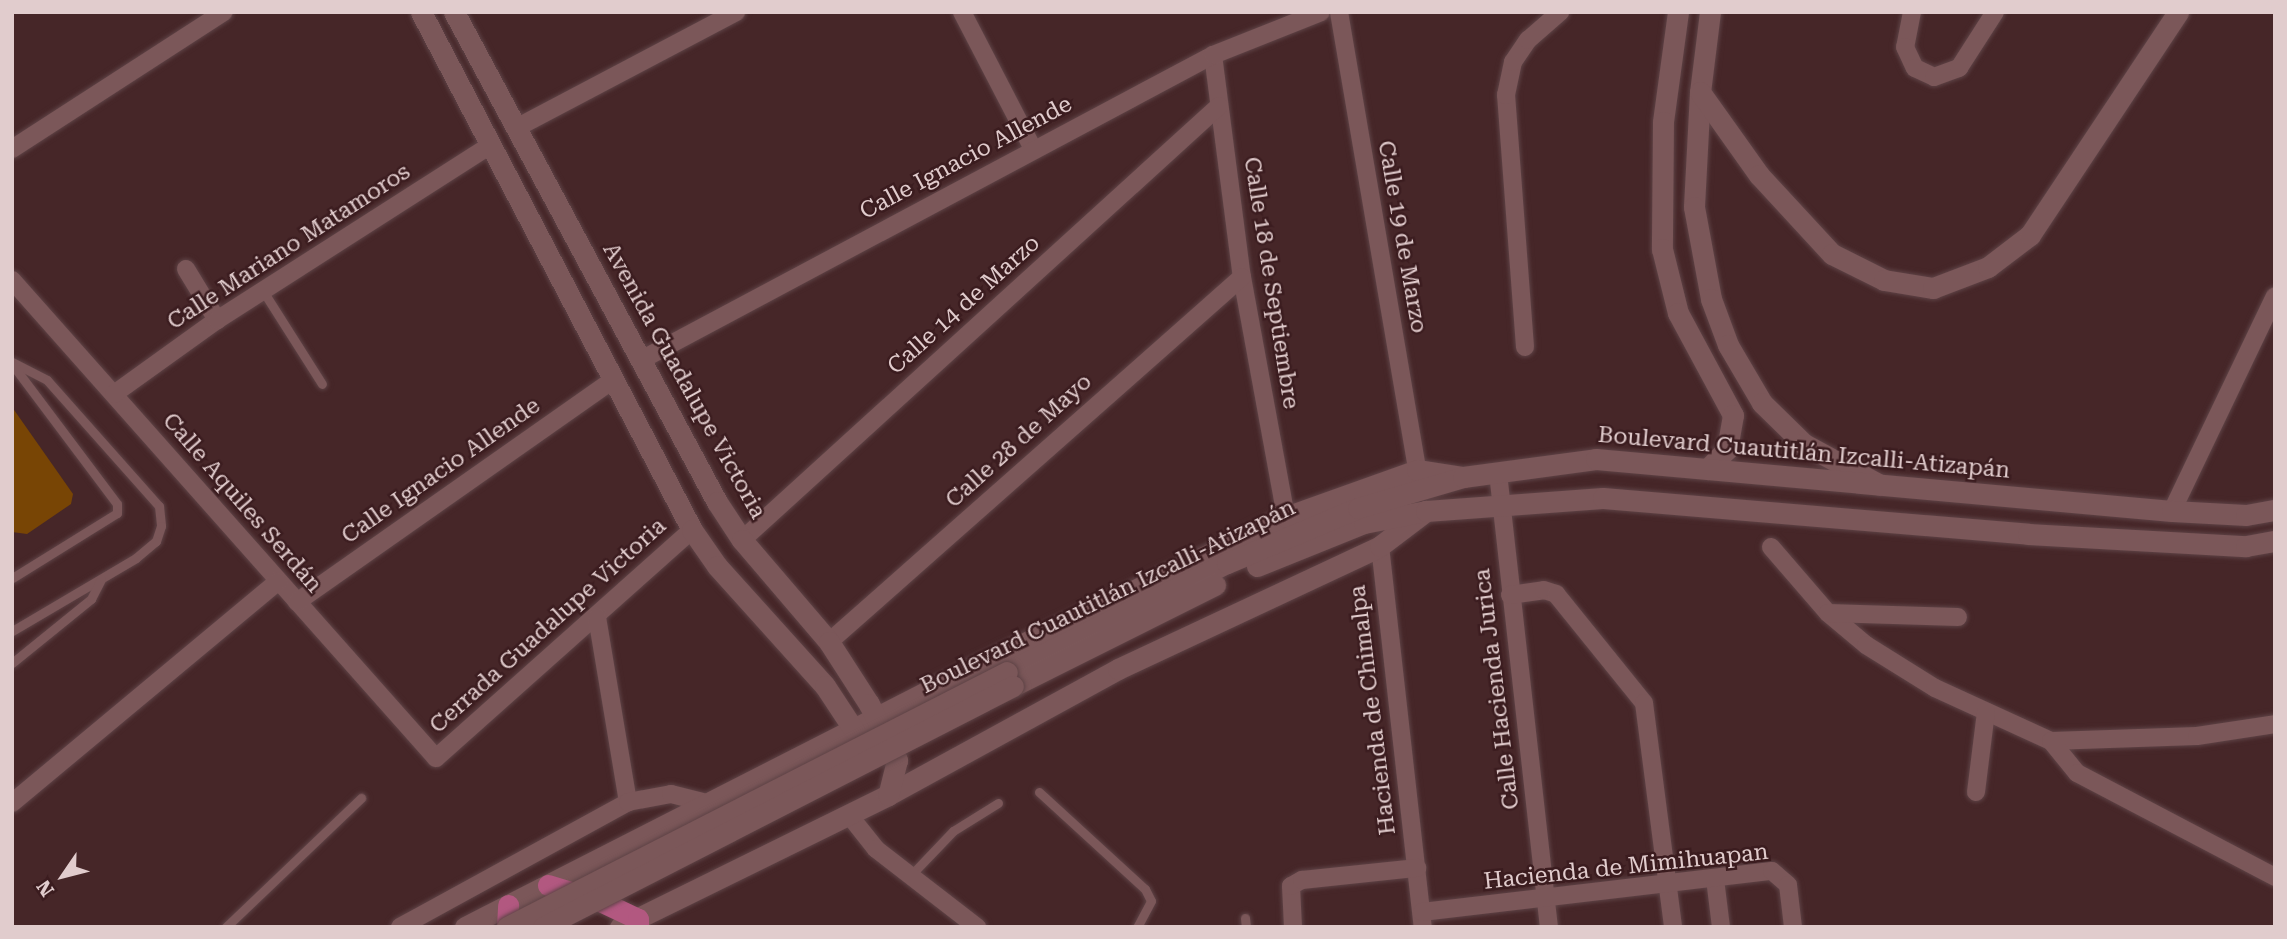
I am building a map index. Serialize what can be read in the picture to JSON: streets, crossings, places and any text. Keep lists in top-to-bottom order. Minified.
{"streets":{"main road":["Avenida Guadalupe Victoria","Boulevard Cuautitlán Izcalli-Atizapán"],"street":["Calle Ignacio Allende","Calle 19 de Marzo","Calle Mariano Matamoros","Calle 18 de Septiembre","Calle 14 de Marzo","Calle 28 de Mayo","Calle Aquiles Serdán","Cerrada Guadalupe Victoria","Calle Hacienda Jurica","Hacienda de Chimalpa","Hacienda de Mimihuapan"]},"crossings":[["Calle Ignacio Allende","Calle 18 de Septiembre"],["Calle Ignacio Allende","Avenida Guadalupe Victoria"],["Calle Ignacio Allende","Calle Aquiles Serdán"],["Calle Mariano Matamoros","Calle Aquiles Serdán"],["Calle 18 de Septiembre","Calle 14 de Marzo"],["Calle 18 de Septiembre","Calle 28 de Mayo"],["Calle 14 de Marzo","Avenida Guadalupe Victoria"],["Avenida Guadalupe Victoria","Calle 28 de Mayo"],["Boulevard Cuautitlán Izcalli-Atizapán","Calle Hacienda Jurica"],["Calle Aquiles Serdán","Cerrada Guadalupe Victoria"],["Calle Hacienda Jurica","Hacienda de Mimihuapan"],["Hacienda de Chimalpa","Hacienda de Mimihuapan"]],"north":"bottom left"}
